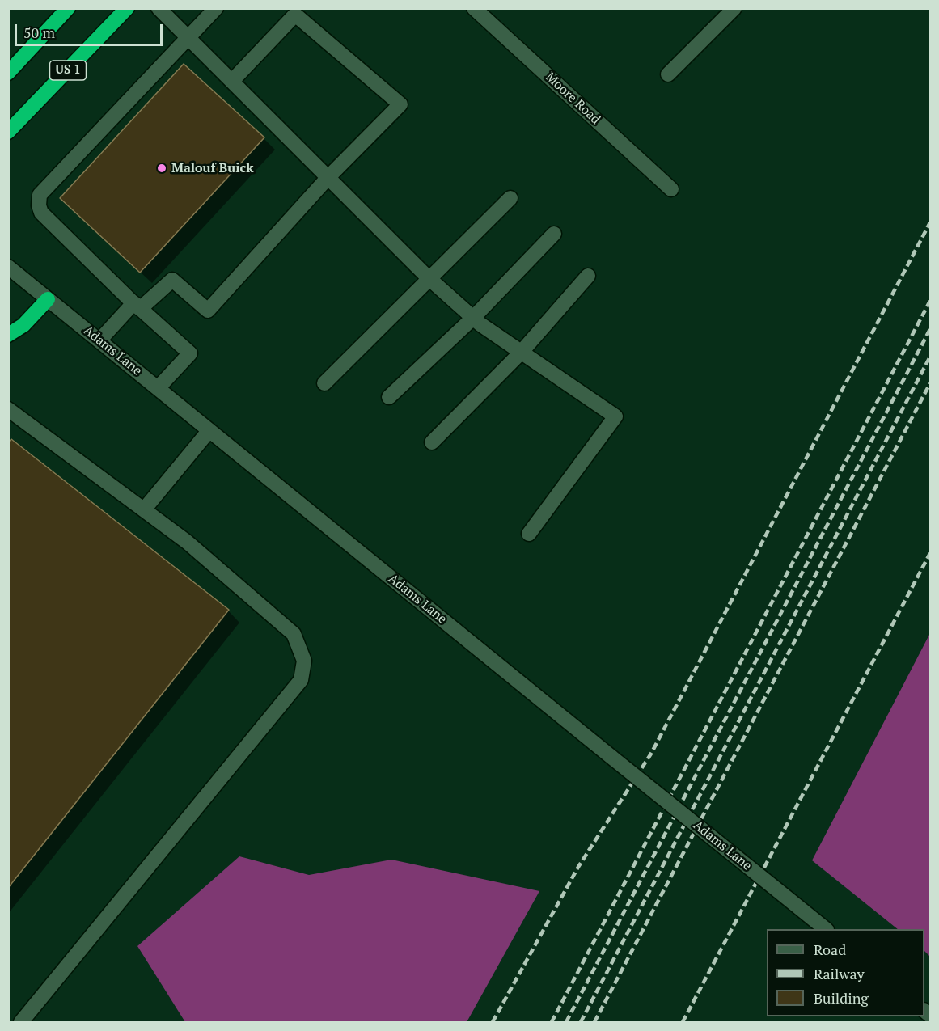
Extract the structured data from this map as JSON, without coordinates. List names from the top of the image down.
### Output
{
  "streets": {
    "highway": ["US 1"],
    "street": ["Moore Road", "Adams Lane"]
  },
  "places": ["Malouf Buick"],
  "legend": ["Road", "Railway", "Building"],
  "scale_bar": "50 m"
}
